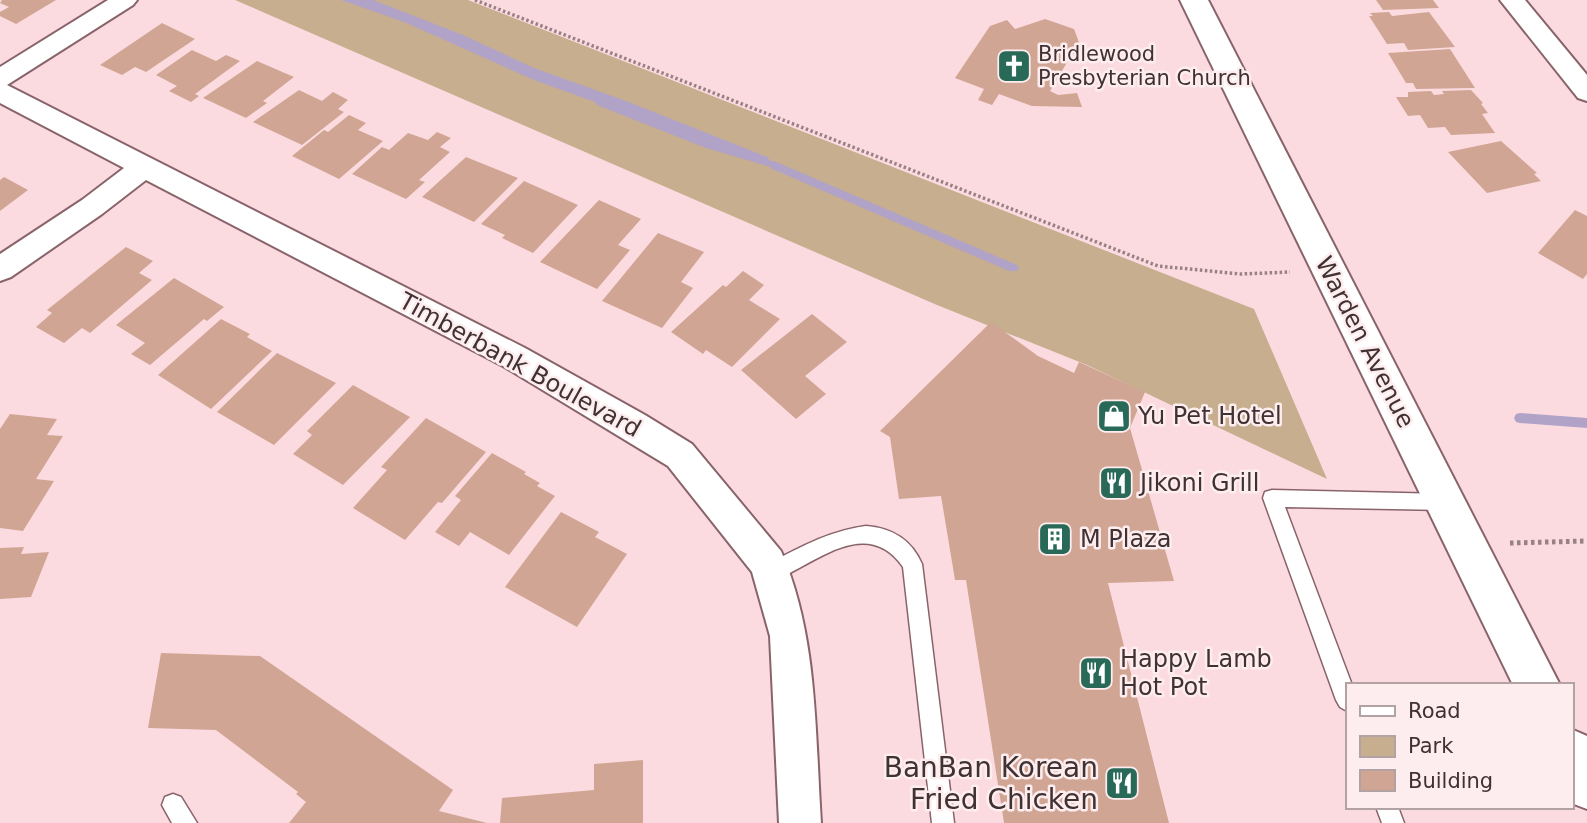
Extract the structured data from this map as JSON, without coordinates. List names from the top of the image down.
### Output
{
  "streets": {
    "main road": ["Warden Avenue"],
    "street": ["Timberbank Boulevard"]
  },
  "places": {
    "church": ["Bridlewood Presbyterian Church"],
    "shop": ["Yu Pet Hotel"],
    "restaurant": ["Jikoni Grill", "Happy Lamb Hot Pot", "BanBan Korean Fried Chicken"],
    "building": ["M Plaza"]
  },
  "legend": ["Road", "Park", "Building"]
}
